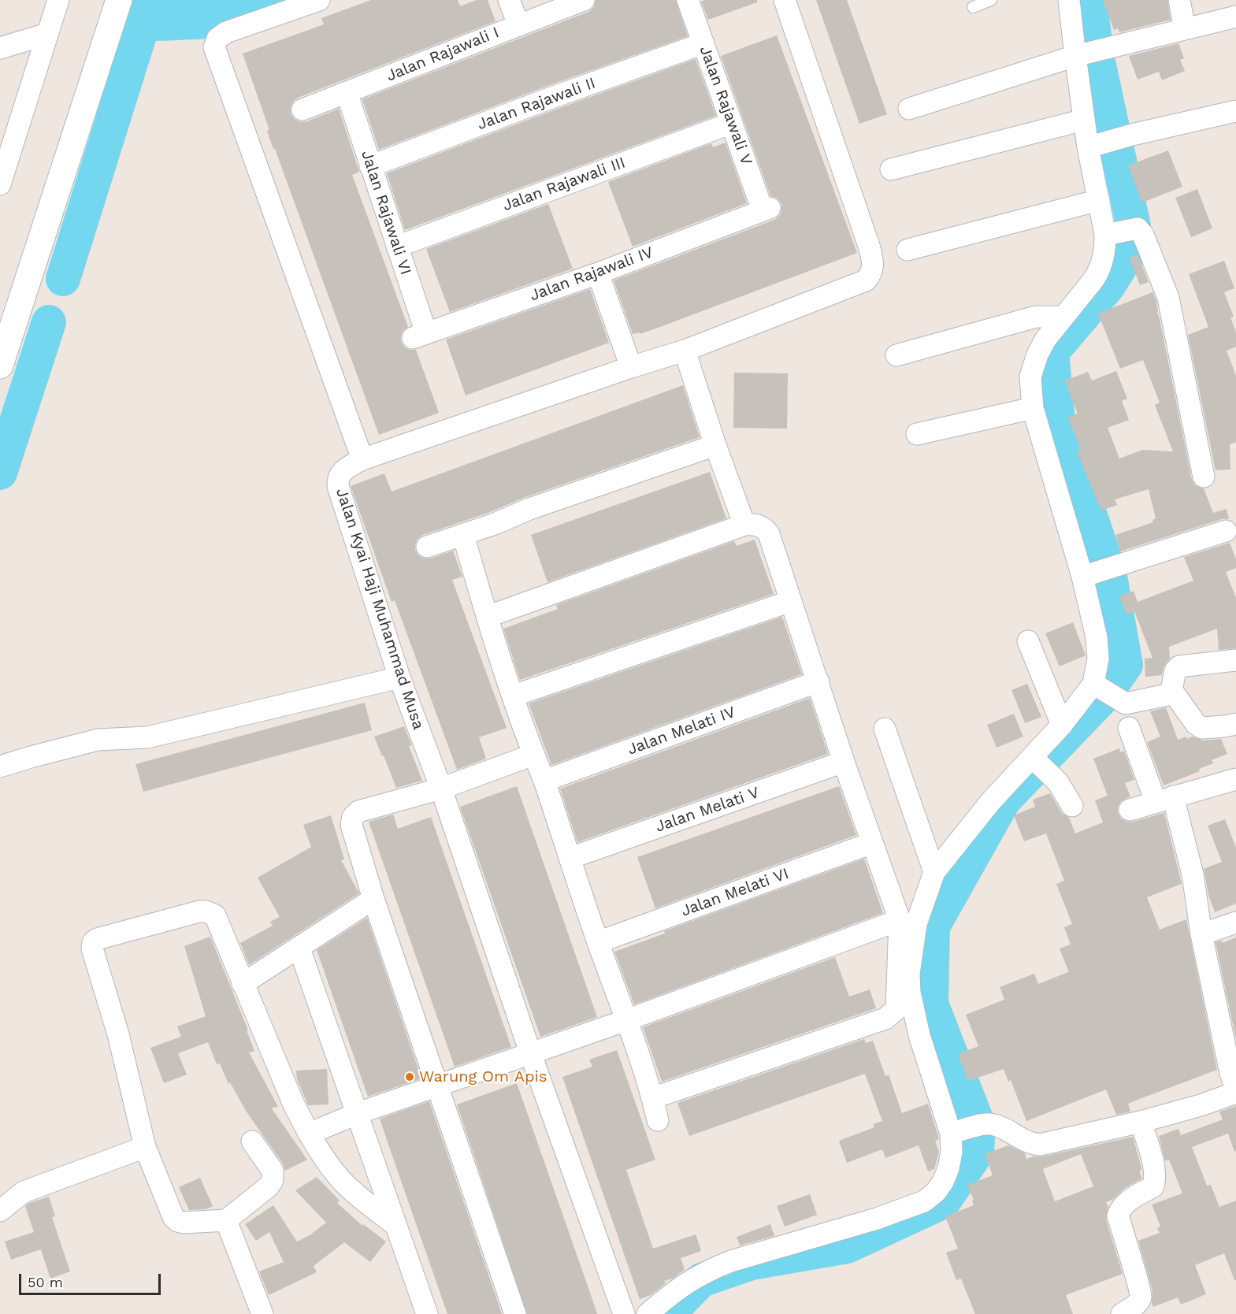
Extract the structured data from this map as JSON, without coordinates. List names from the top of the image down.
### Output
{
  "streets": {
    "street": [
      "Jalan Rajawali I",
      "Jalan Rajawali II",
      "Jalan Rajawali V",
      "Jalan Rajawali III",
      "Jalan Rajawali VI",
      "Jalan Rajawali IV",
      "Jalan Kyai Haji Muhammad Musa",
      "Jalan Melati IV",
      "Jalan Melati V",
      "Jalan Melati VI"
    ]
  },
  "crossings": [
    ["Jalan Rajawali I", "Jalan Rajawali VI"],
    ["Jalan Rajawali II", "Jalan Rajawali V"],
    ["Jalan Rajawali II", "Jalan Rajawali VI"],
    ["Jalan Rajawali V", "Jalan Rajawali III"],
    ["Jalan Rajawali V", "Jalan Rajawali IV"],
    ["Jalan Rajawali III", "Jalan Rajawali VI"],
    ["Jalan Rajawali VI", "Jalan Rajawali IV"]
  ],
  "places": ["Warung Om Apis"],
  "scale_bar": "50 m"
}
